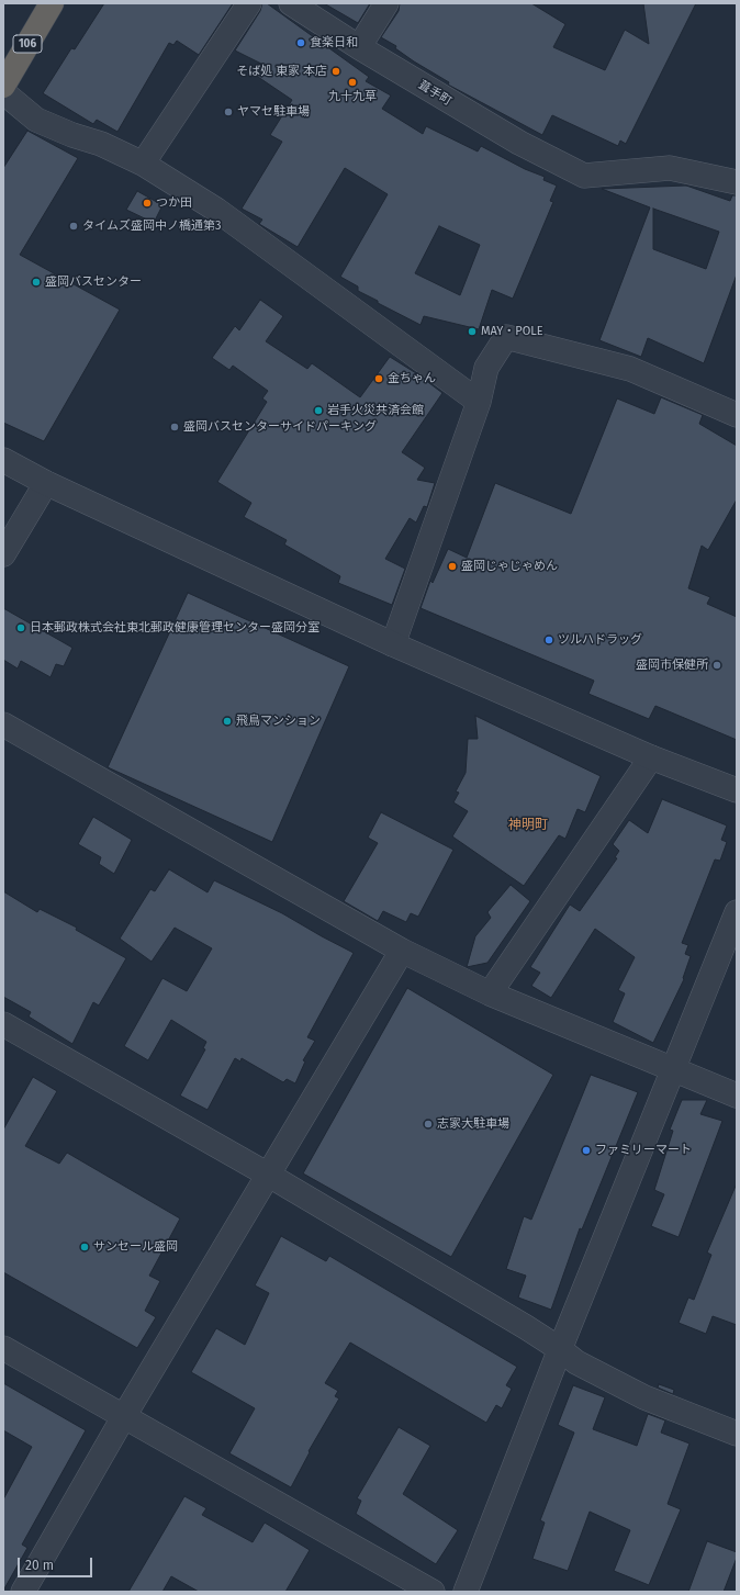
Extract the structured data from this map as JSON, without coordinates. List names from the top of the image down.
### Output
{
  "streets": {
    "highway": ["106"],
    "street": ["葺手町"]
  },
  "districts": ["神明町"],
  "places": [
    "食楽日和",
    "そば処 東家 本店",
    "九十九草",
    "ヤマセ駐車場",
    "つか田",
    "タイムズ盛岡中ノ橋通第3",
    "盛岡バスセンター",
    "MAY・POLE",
    "金ちゃん",
    "岩手火災共済会館",
    "盛岡バスセンターサイドパーキング",
    "盛岡じゃじゃめん",
    "日本郵政株式会社東北郵政健康管理センター盛岡分室",
    "ツルハドラッグ",
    "盛岡市保健所",
    "飛鳥マンション",
    "志家大駐車場",
    "ファミリーマート",
    "サンセール盛岡"
  ],
  "scale_bar": "20 m"
}
